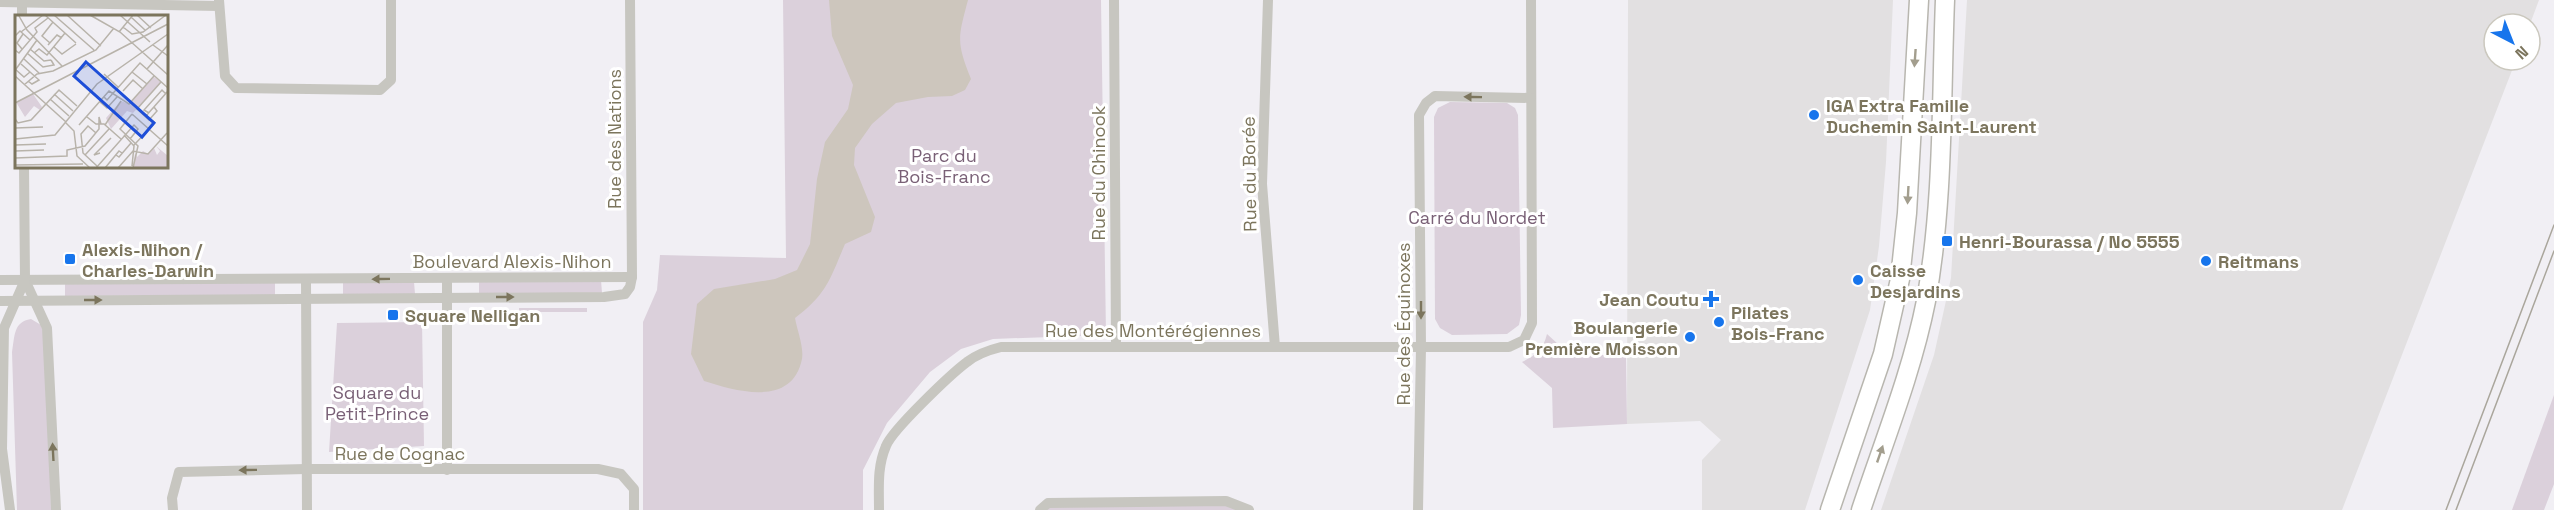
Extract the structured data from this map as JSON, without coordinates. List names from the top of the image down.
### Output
{
  "streets": {
    "street": [
      "Rue des Nations",
      "Rue du Chinook",
      "Rue du Borée",
      "Boulevard Alexis-Nihon",
      "Rue des Équinoxes",
      "Rue des Montérégiennes",
      "Rue de Cognac"
    ]
  },
  "crossings": [
    ["Rue des Nations", "Boulevard Alexis-Nihon"],
    ["Rue du Chinook", "Rue des Montérégiennes"],
    ["Rue du Borée", "Rue des Montérégiennes"],
    ["Rue des Équinoxes", "Rue des Montérégiennes"]
  ],
  "parks": ["Parc du Bois-Franc", "Carré du Nordet", "Square du Petit-Prince"],
  "places": {
    "other": [
      "IGA Extra Famille Duchemin Saint-Laurent",
      "Reitmans",
      "Caisse Desjardins",
      "Pilates Bois-Franc",
      "Boulangerie Première Moisson"
    ],
    "transit": ["Henri-Bourassa / No 5555", "Alexis-Nihon / Charles-Darwin", "Square Nelligan"],
    "health": ["Jean Coutu"]
  },
  "north": "bottom right"
}
